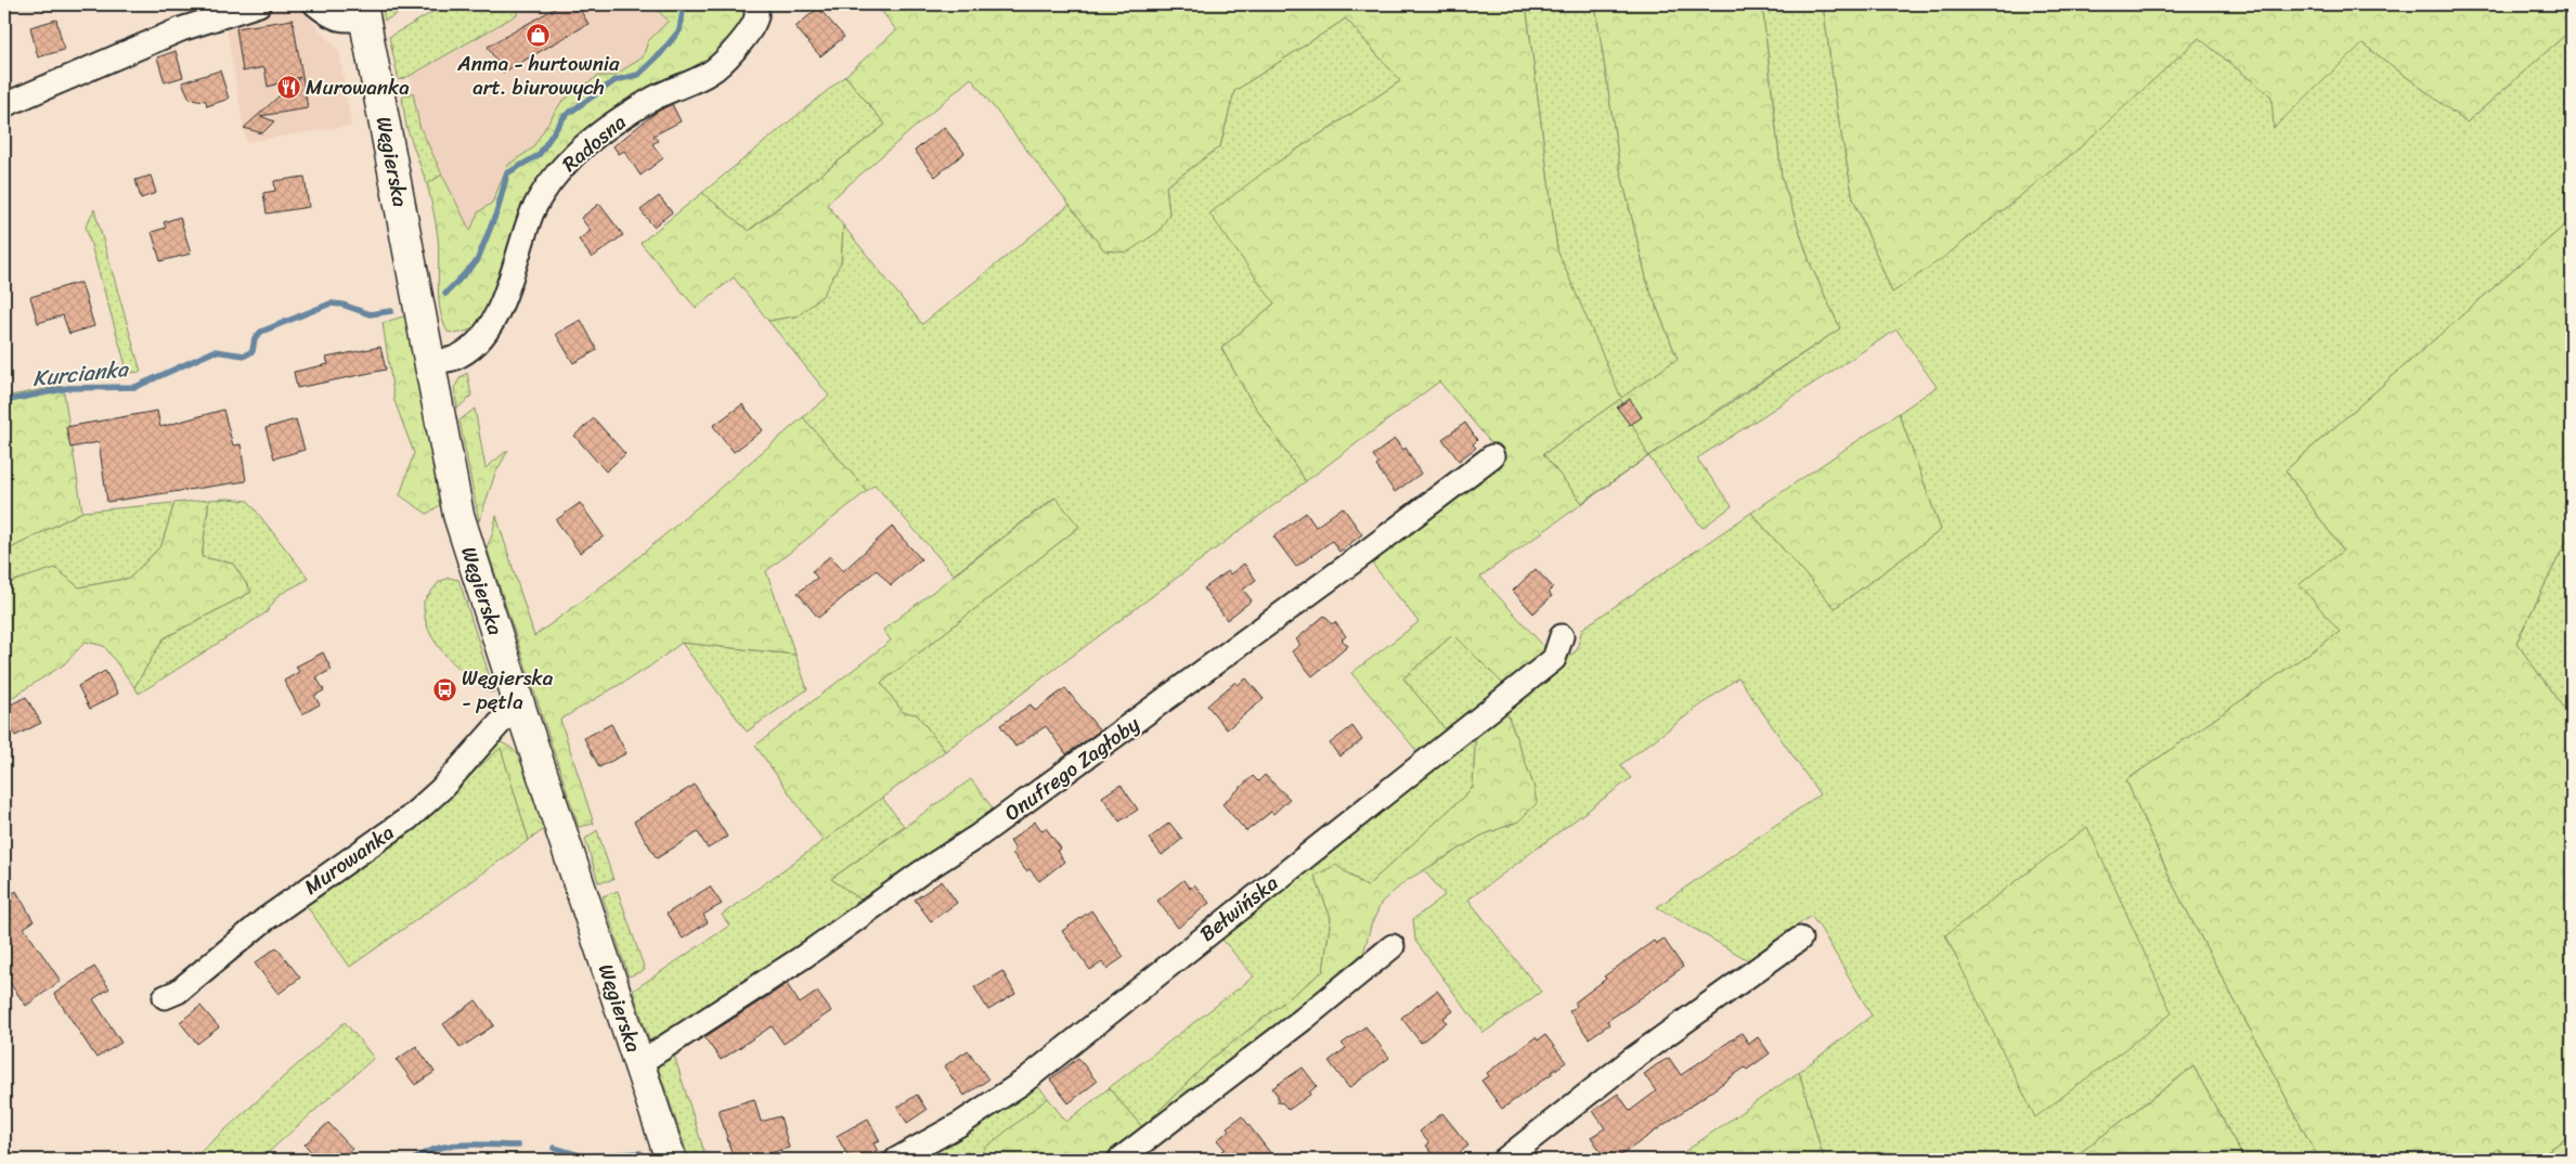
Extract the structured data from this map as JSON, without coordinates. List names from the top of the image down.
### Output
{
  "streets": {
    "main road": ["Węgierska"],
    "street": [
      "Radosna",
      "Onufrego Zagłoby",
      "Murowanka",
      "Bełwińska"
    ]
  },
  "crossings": [
    ["Radosna", "Węgierska"],
    ["Węgierska", "Onufrego Zagłoby"],
    ["Węgierska", "Murowanka"]
  ],
  "water": ["Kurcianka"],
  "places": {
    "shop": ["Anma - hurtownia art. biurowych"],
    "restaurant": ["Murowanka"],
    "bus stop": ["Węgierska - pętla"]
  }
}
